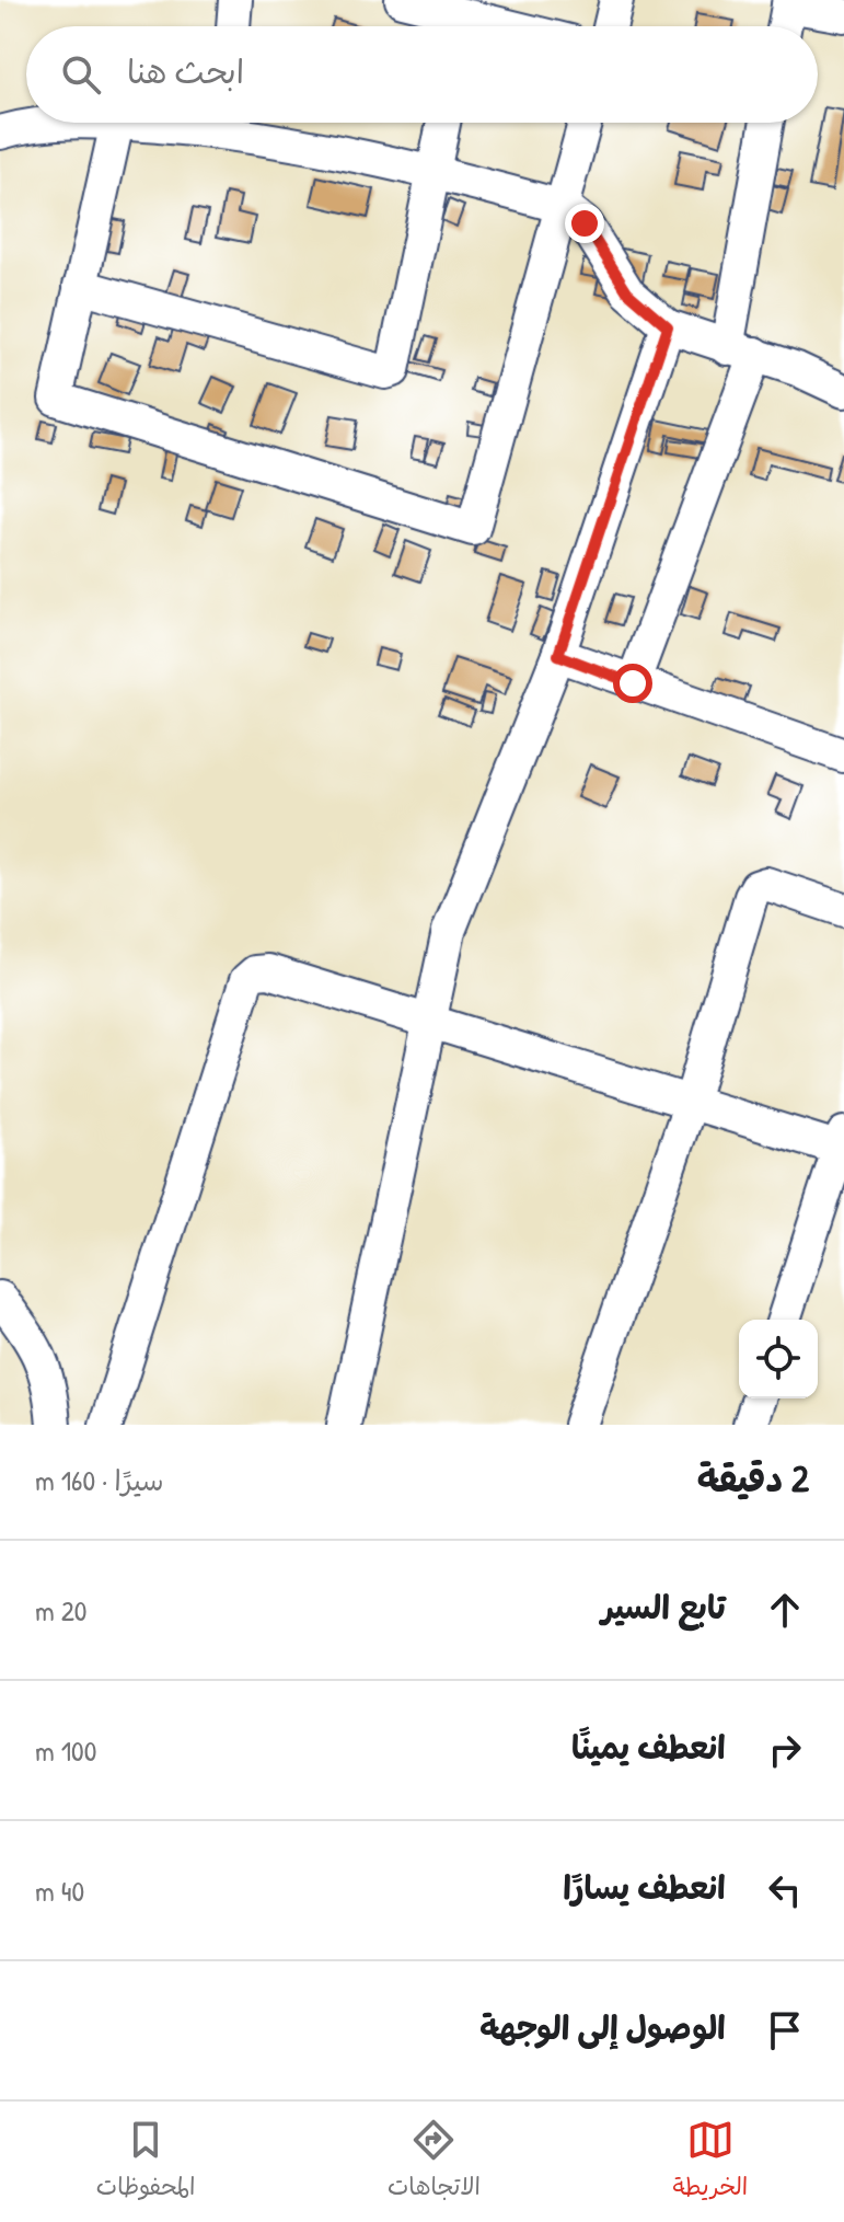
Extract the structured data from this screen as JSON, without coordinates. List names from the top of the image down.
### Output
{
  "page": {
    "search": "ابحث هنا",
    "heading": ["2 دقيقة", "سيرًا · 160 m"],
    "list": [
      ["تابع السير", "20 m"],
      ["انعطف يمينًا", "100 m"],
      ["انعطف يسارًا", "40 m"],
      "الوصول إلى الوجهة"
    ],
    "nav": ["الخريطة", "الاتجاهات", "المحفوظات"]
  }
}
